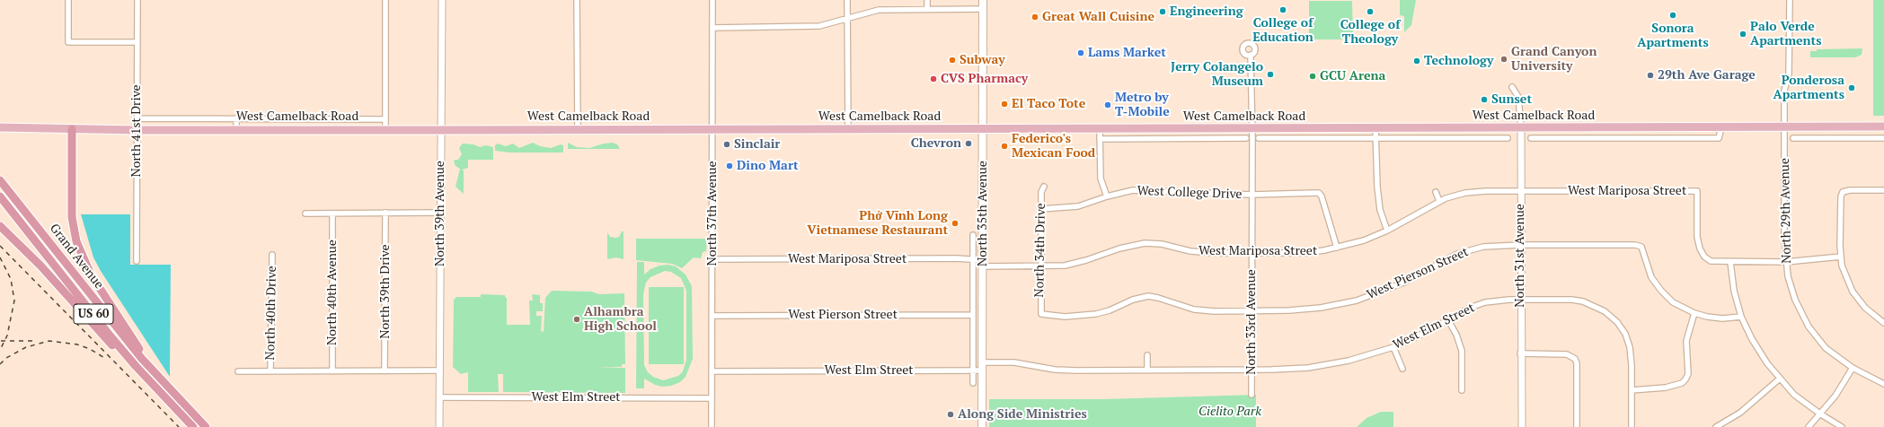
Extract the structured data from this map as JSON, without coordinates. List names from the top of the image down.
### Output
{
  "streets": {
    "highway": ["Grand Avenue", "US 60"],
    "main road": ["West Camelback Road", "North 35th Avenue"],
    "street": [
      "North 41st Drive",
      "West Mariposa Street",
      "West College Drive",
      "North 29th Avenue",
      "North 39th Avenue",
      "North 37th Avenue",
      "North 34th Drive",
      "North 31st Avenue",
      "West Pierson Street",
      "North 39th Drive",
      "North 40th Avenue",
      "North 40th Drive",
      "North 33rd Avenue",
      "West Elm Street"
    ]
  },
  "crossings": [
    ["West Camelback Road", "North 41st Drive"],
    ["West Camelback Road", "North 29th Avenue"],
    ["West Camelback Road", "North 39th Avenue"],
    ["West Camelback Road", "North 37th Avenue"],
    ["West Camelback Road", "North 35th Avenue"],
    ["West Camelback Road", "North 31st Avenue"],
    ["West Camelback Road", "North 33rd Avenue"],
    ["West Mariposa Street", "West College Drive"],
    ["West Mariposa Street", "North 29th Avenue"],
    ["West Mariposa Street", "North 37th Avenue"],
    ["West Mariposa Street", "North 35th Avenue"],
    ["West Mariposa Street", "North 34th Drive"],
    ["West Mariposa Street", "North 31st Avenue"],
    ["West Mariposa Street", "North 33rd Avenue"],
    ["West College Drive", "North 34th Drive"],
    ["West College Drive", "North 33rd Avenue"],
    ["North 39th Avenue", "West Elm Street"],
    ["North 37th Avenue", "West Pierson Street"],
    ["North 37th Avenue", "West Elm Street"],
    ["North 35th Avenue", "West Pierson Street"],
    ["North 35th Avenue", "West Elm Street"],
    ["North 34th Drive", "West Pierson Street"],
    ["North 31st Avenue", "West Pierson Street"],
    ["North 31st Avenue", "West Elm Street"],
    ["West Pierson Street", "North 33rd Avenue"],
    ["North 33rd Avenue", "West Elm Street"]
  ],
  "parks": ["Cielito Park"],
  "places": [
    "College of Education",
    "Engineering",
    "College of Theology",
    "Sonora Apartments",
    "Great Wall Cuisine",
    "Palo Verde Apartments",
    "Lams Market",
    "Grand Canyon University",
    "Subway",
    "Technology",
    "Jerry Colangelo Museum",
    "29th Ave Garage",
    "GCU Arena",
    "CVS Pharmacy",
    "Ponderosa Apartments",
    "Sunset",
    "El Taco Tote",
    "Metro by T-Mobile",
    "Chevron",
    "Sinclair",
    "Federico's Mexican Food",
    "Dino Mart",
    "Phở Vĩnh Long Vietnamese Restaurant",
    "Alhambra High School",
    "Along Side Ministries"
  ]
}
